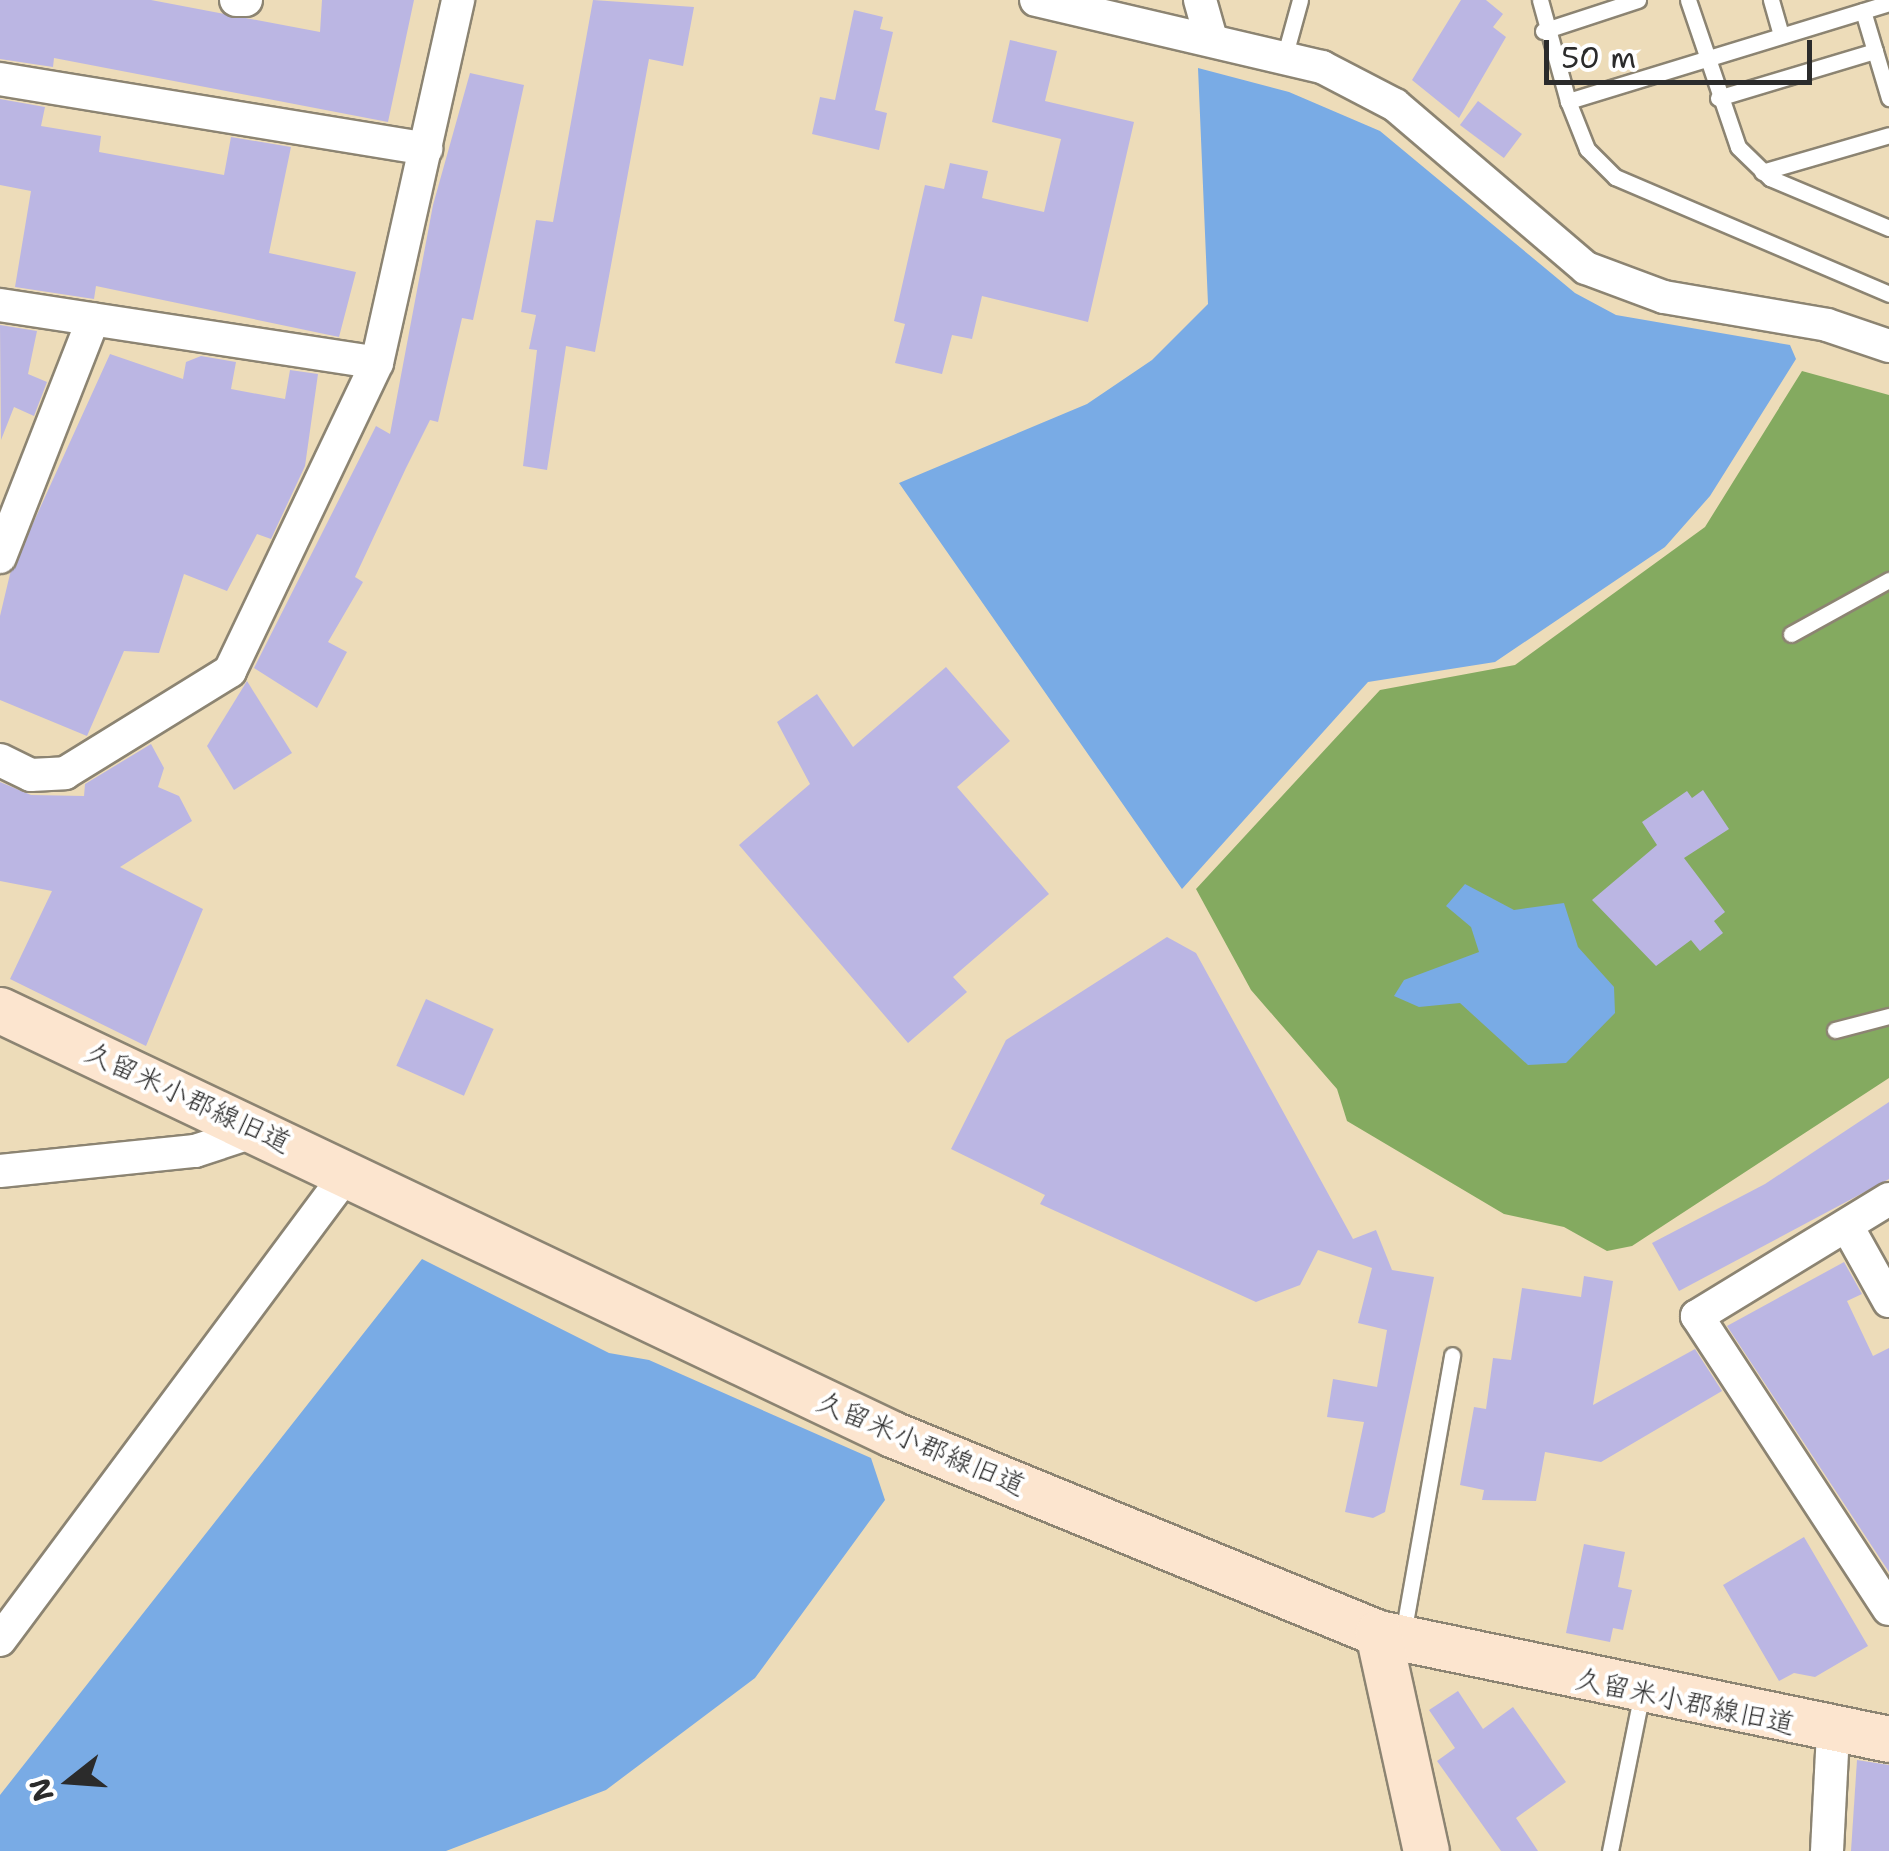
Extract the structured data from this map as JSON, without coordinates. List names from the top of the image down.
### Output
{
  "streets": {
    "street": ["久留米小郡線旧道"]
  },
  "scale_bar": "50 m",
  "north": "left"
}
